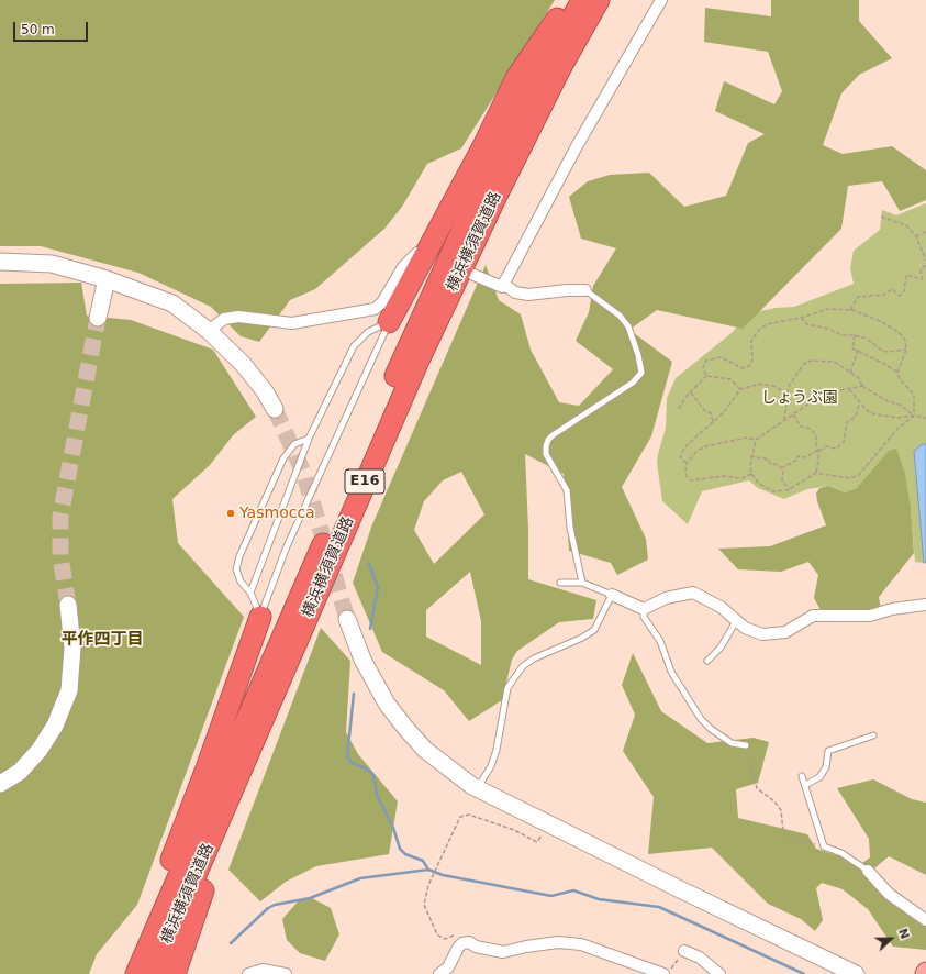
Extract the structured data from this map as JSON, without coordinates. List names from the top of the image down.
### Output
{
  "streets": {
    "highway": ["横浜横須賀道路", "E16"]
  },
  "districts": ["平作四丁目"],
  "parks": ["しょうぶ園"],
  "places": ["Yasmocca"],
  "scale_bar": "50 m",
  "north": "right"
}
